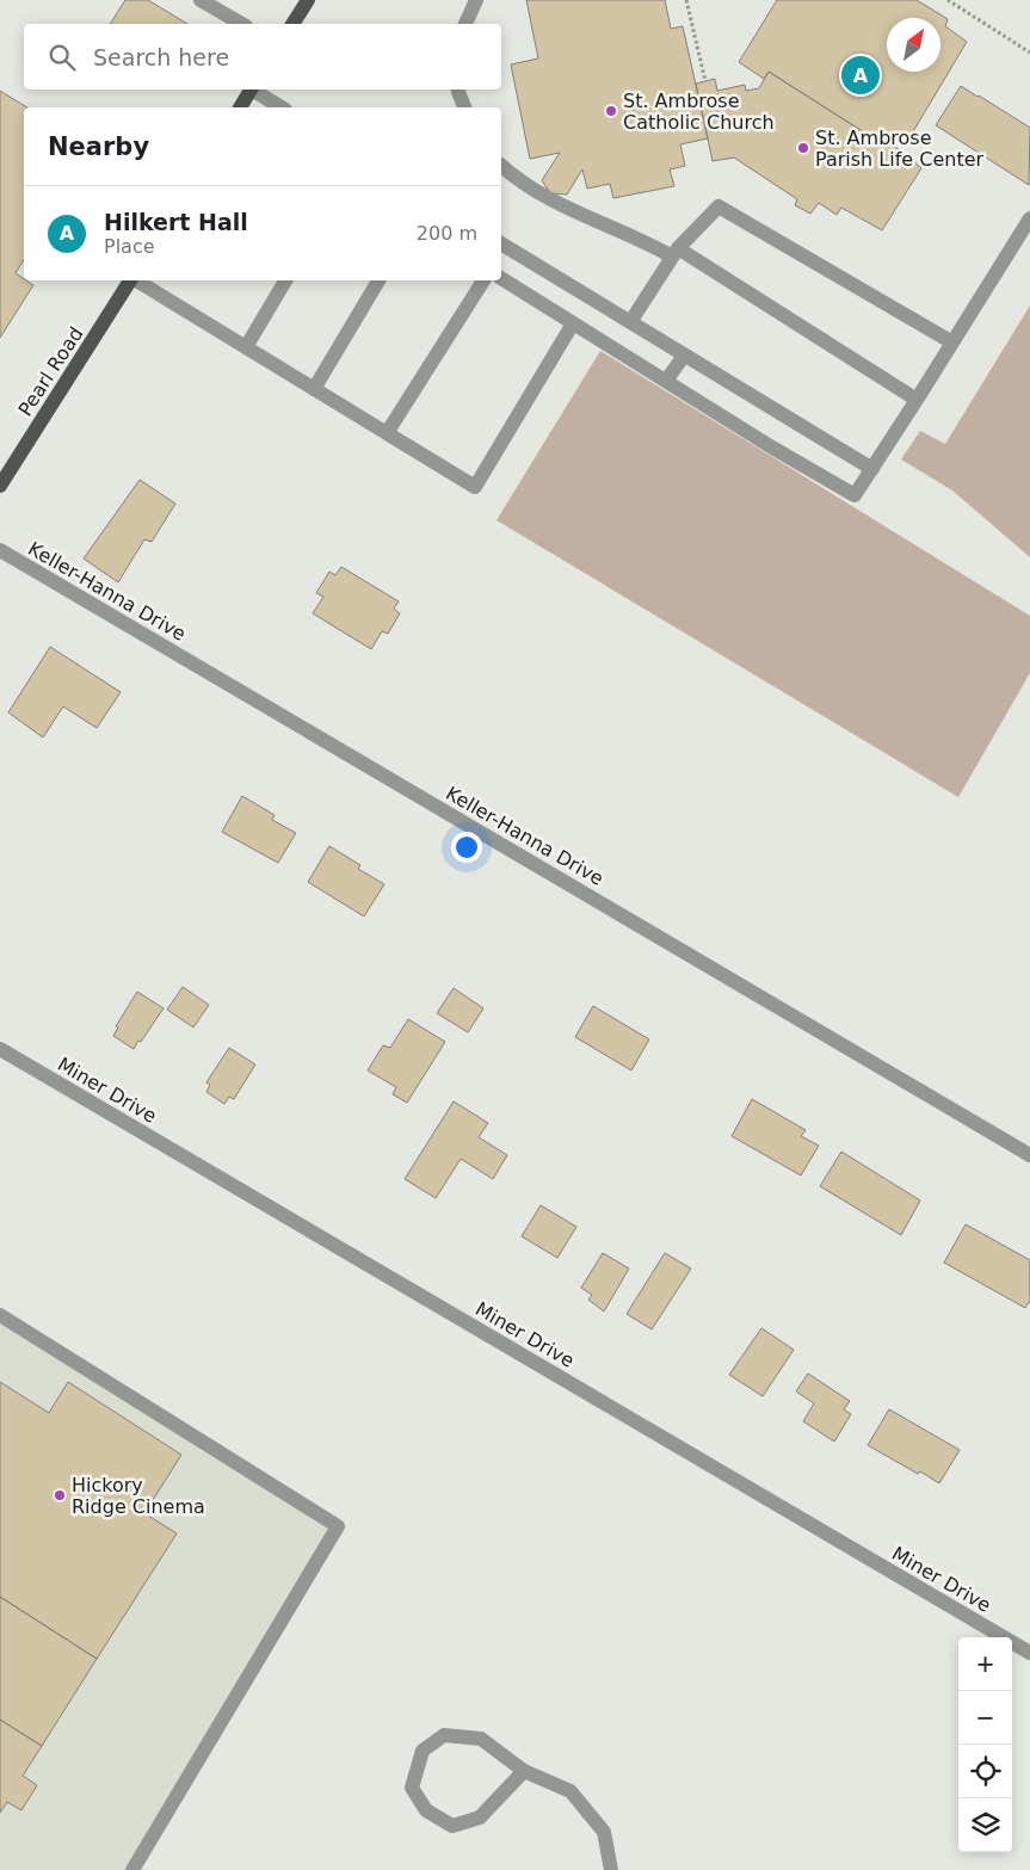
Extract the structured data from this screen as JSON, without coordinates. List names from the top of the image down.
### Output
{
  "streets": {
    "main road": ["Pearl Road"],
    "street": ["Keller-Hanna Drive", "Miner Drive"]
  },
  "places": ["St. Ambrose Catholic Church", "St. Ambrose Parish Life Center", "Hickory Ridge Cinema"],
  "north": "top right",
  "page": {
    "search": "Search here",
    "pins": "A",
    "heading": "Nearby",
    "list": [
      {
        "mark": "A",
        "name": "Hilkert Hall",
        "note": "Place",
        "value": "200 m"
      }
    ],
    "map_buttons": ["+", "−"]
  }
}
